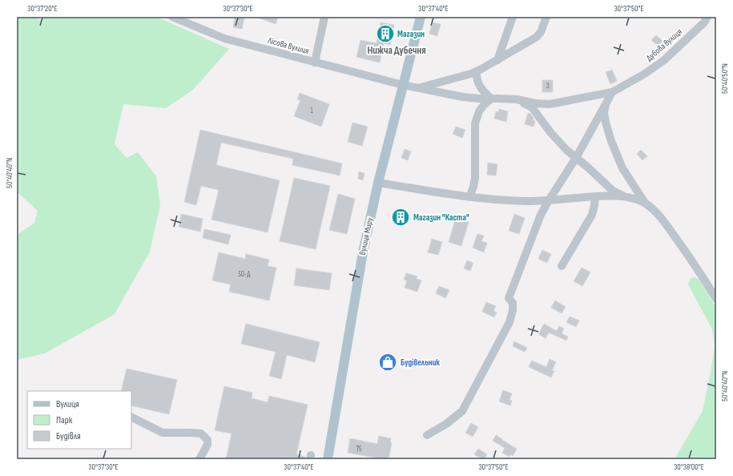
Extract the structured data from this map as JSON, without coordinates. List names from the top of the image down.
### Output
{
  "streets": {
    "main road": ["вулиця Миру"],
    "street": ["Дубова вулиця", "Лісова вулиця"]
  },
  "crossings": [
    ["Дубова вулиця", "Лісова вулиця"],
    ["Лісова вулиця", "вулиця Миру"]
  ],
  "districts": ["Нижча Дубечня"],
  "places": {
    "building": ["Магазин", "Магазин \"Каста\""],
    "shop": ["Будівельник"]
  },
  "house_numbers": [
    "3",
    "1",
    "50-Д",
    "75"
  ],
  "legend": ["Вулиця", "Парк", "Будівля"],
  "coordinates": [
    "30°37'20\"E",
    "30°37'30\"E",
    "30°37'40\"E",
    "30°37'50\"E",
    "50°40'50\"N",
    "50°40'40\"N",
    "30°38'00\"E"
  ]
}
